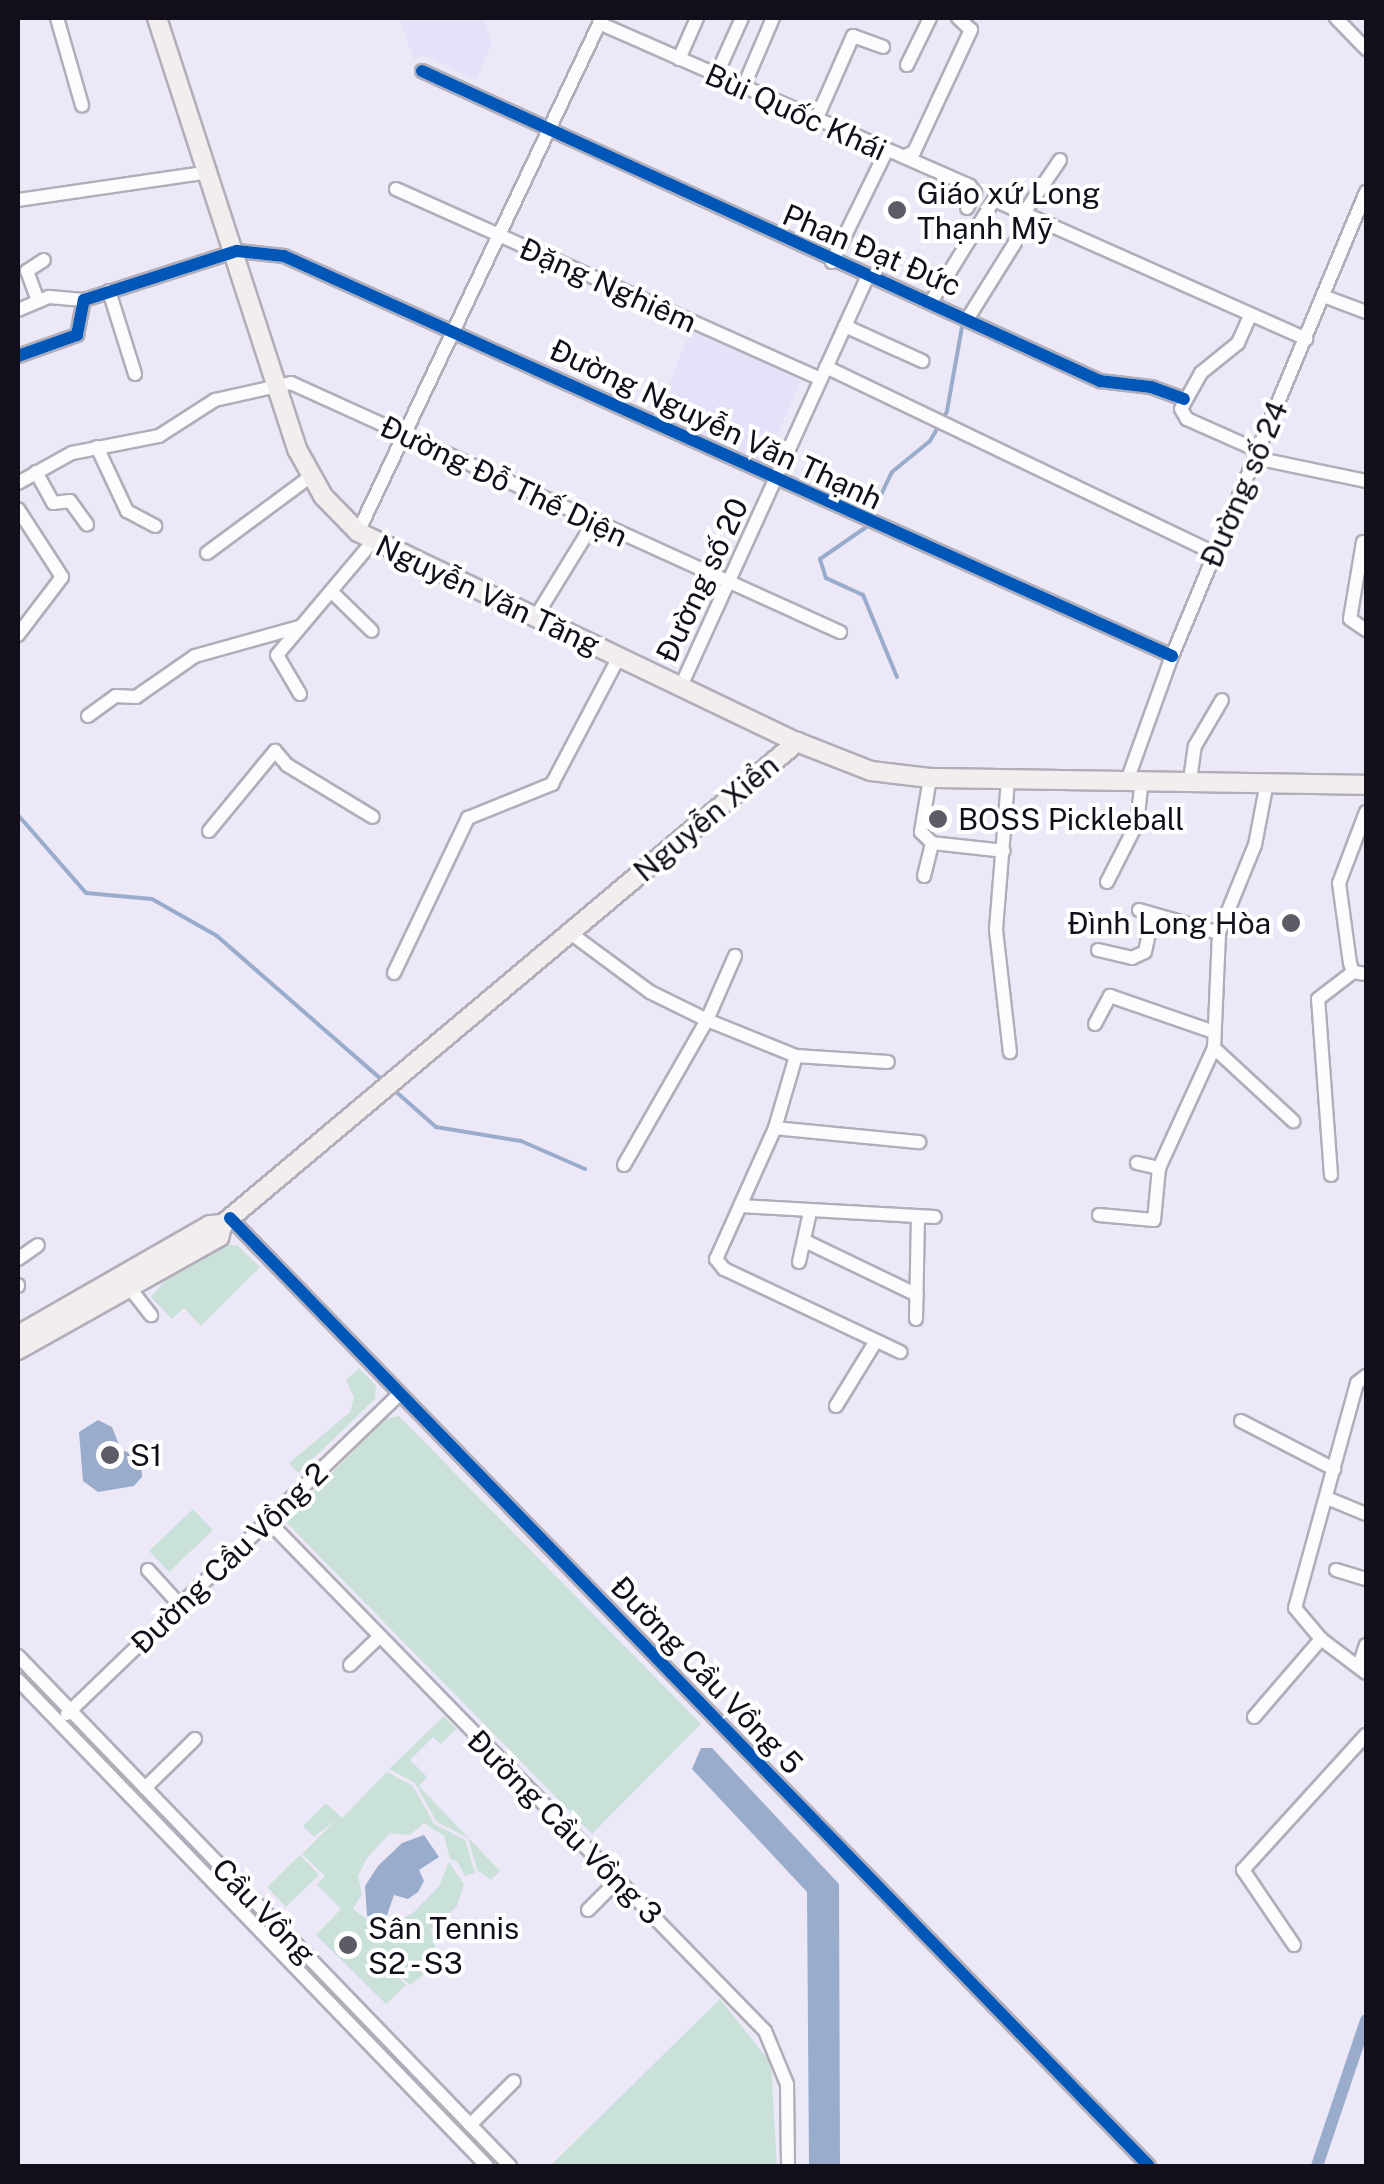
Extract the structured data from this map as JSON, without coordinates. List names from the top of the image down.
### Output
{
  "streets": {
    "main road": ["Nguyễn Văn Tăng", "Nguyễn Xiển"],
    "street": [
      "Bùi Quốc Khái",
      "Phan Đạt Đức",
      "Đặng Nghiêm",
      "Đường Nguyễn Văn Thạnh",
      "Đường Đỗ Thế Diện",
      "Đường số 24",
      "Đường số 20",
      "Đường Cầu Vồng 2",
      "Đường Cầu Vồng 5",
      "Đường Cầu Vồng 3",
      "Cầu Vồng"
    ]
  },
  "crossings": [
    ["Phan Đạt Đức", "Đường số 20"],
    ["Đặng Nghiêm", "Đường số 24"],
    ["Đặng Nghiêm", "Đường số 20"],
    ["Đường Nguyễn Văn Thạnh", "Đường số 24"],
    ["Đường Nguyễn Văn Thạnh", "Đường số 20"],
    ["Đường Nguyễn Văn Thạnh", "Nguyễn Văn Tăng"],
    ["Đường Đỗ Thế Diện", "Đường số 20"],
    ["Đường Đỗ Thế Diện", "Nguyễn Văn Tăng"],
    ["Đường số 24", "Nguyễn Xiển"],
    ["Đường số 20", "Nguyễn Văn Tăng"],
    ["Nguyễn Văn Tăng", "Nguyễn Xiển"],
    ["Nguyễn Xiển", "Đường Cầu Vồng 5"],
    ["Đường Cầu Vồng 2", "Đường Cầu Vồng 5"],
    ["Đường Cầu Vồng 2", "Đường Cầu Vồng 3"],
    ["Đường Cầu Vồng 2", "Cầu Vồng"]
  ],
  "places": [
    "Giáo xứ Long Thạnh Mỹ",
    "BOSS Pickleball",
    "Đình Long Hòa",
    "S1",
    "Sân Tennis S2 - S3"
  ]
}
